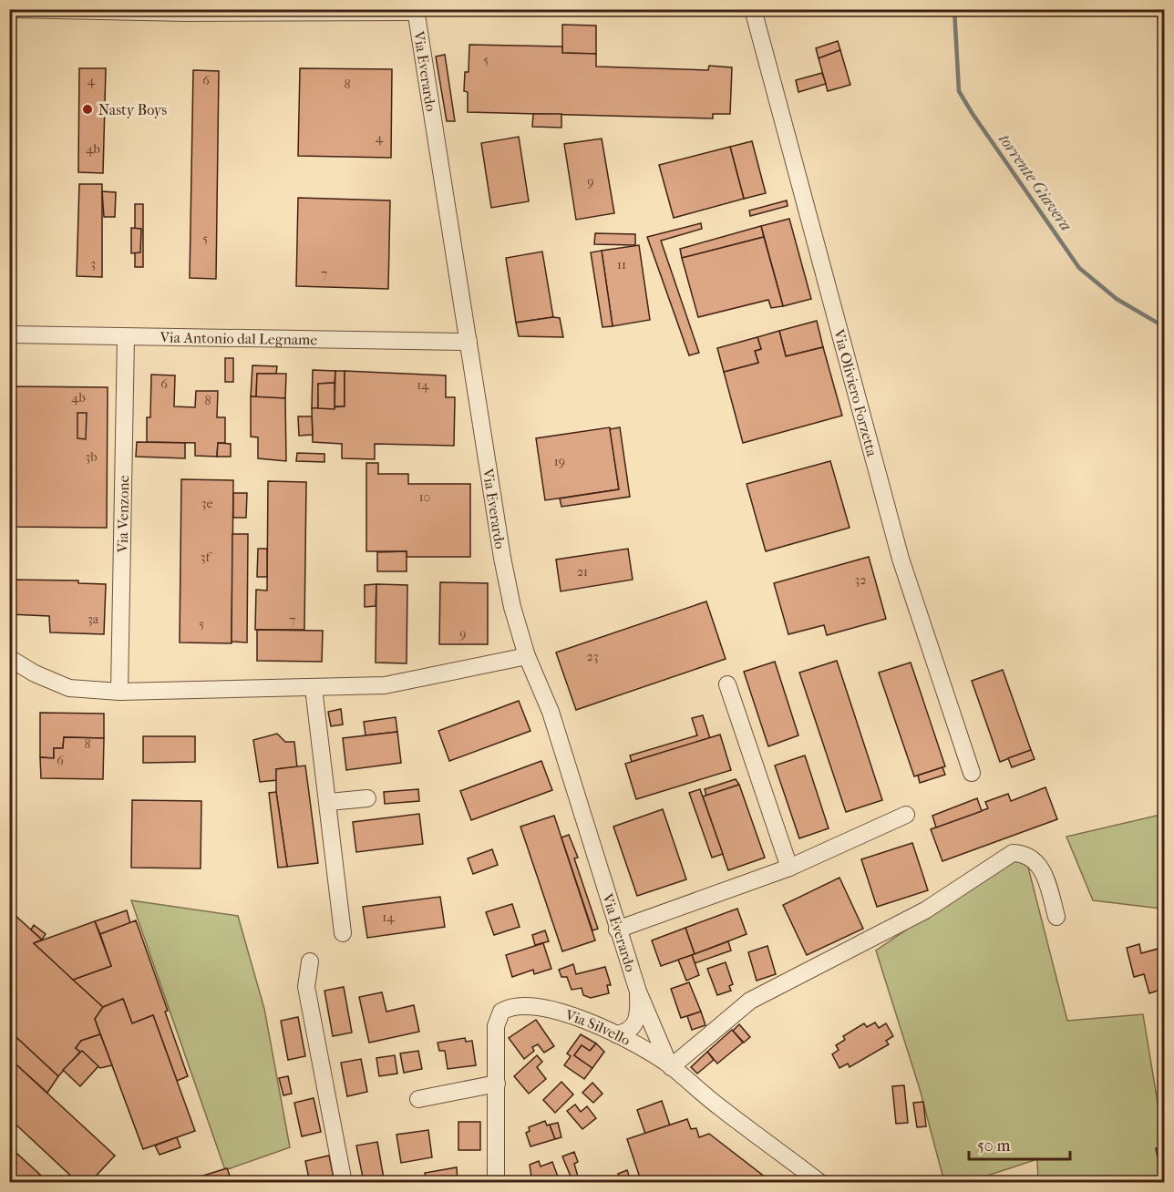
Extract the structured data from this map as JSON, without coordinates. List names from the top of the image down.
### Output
{
  "streets": {
    "street": [
      "Via Everardo",
      "Via Antonio dal Legname",
      "Via Oliviero Forzetta",
      "Via Venzone",
      "Via Silvello"
    ]
  },
  "crossings": [
    ["Via Everardo", "Via Antonio dal Legname"],
    ["Via Everardo", "Via Silvello"],
    ["Via Antonio dal Legname", "Via Venzone"]
  ],
  "water": ["torrente Giavera"],
  "places": ["Nasty Boys"],
  "house_numbers": [
    "5",
    "4",
    "6",
    "8",
    "4",
    "4b",
    "9",
    "5",
    "3",
    "11",
    "7",
    "6",
    "14",
    "4b",
    "8",
    "3b",
    "19",
    "10",
    "3e",
    "3f",
    "21",
    "32",
    "3a",
    "7",
    "5",
    "9",
    "23",
    "8",
    "6",
    "14"
  ],
  "scale_bar": "50 m"
}
